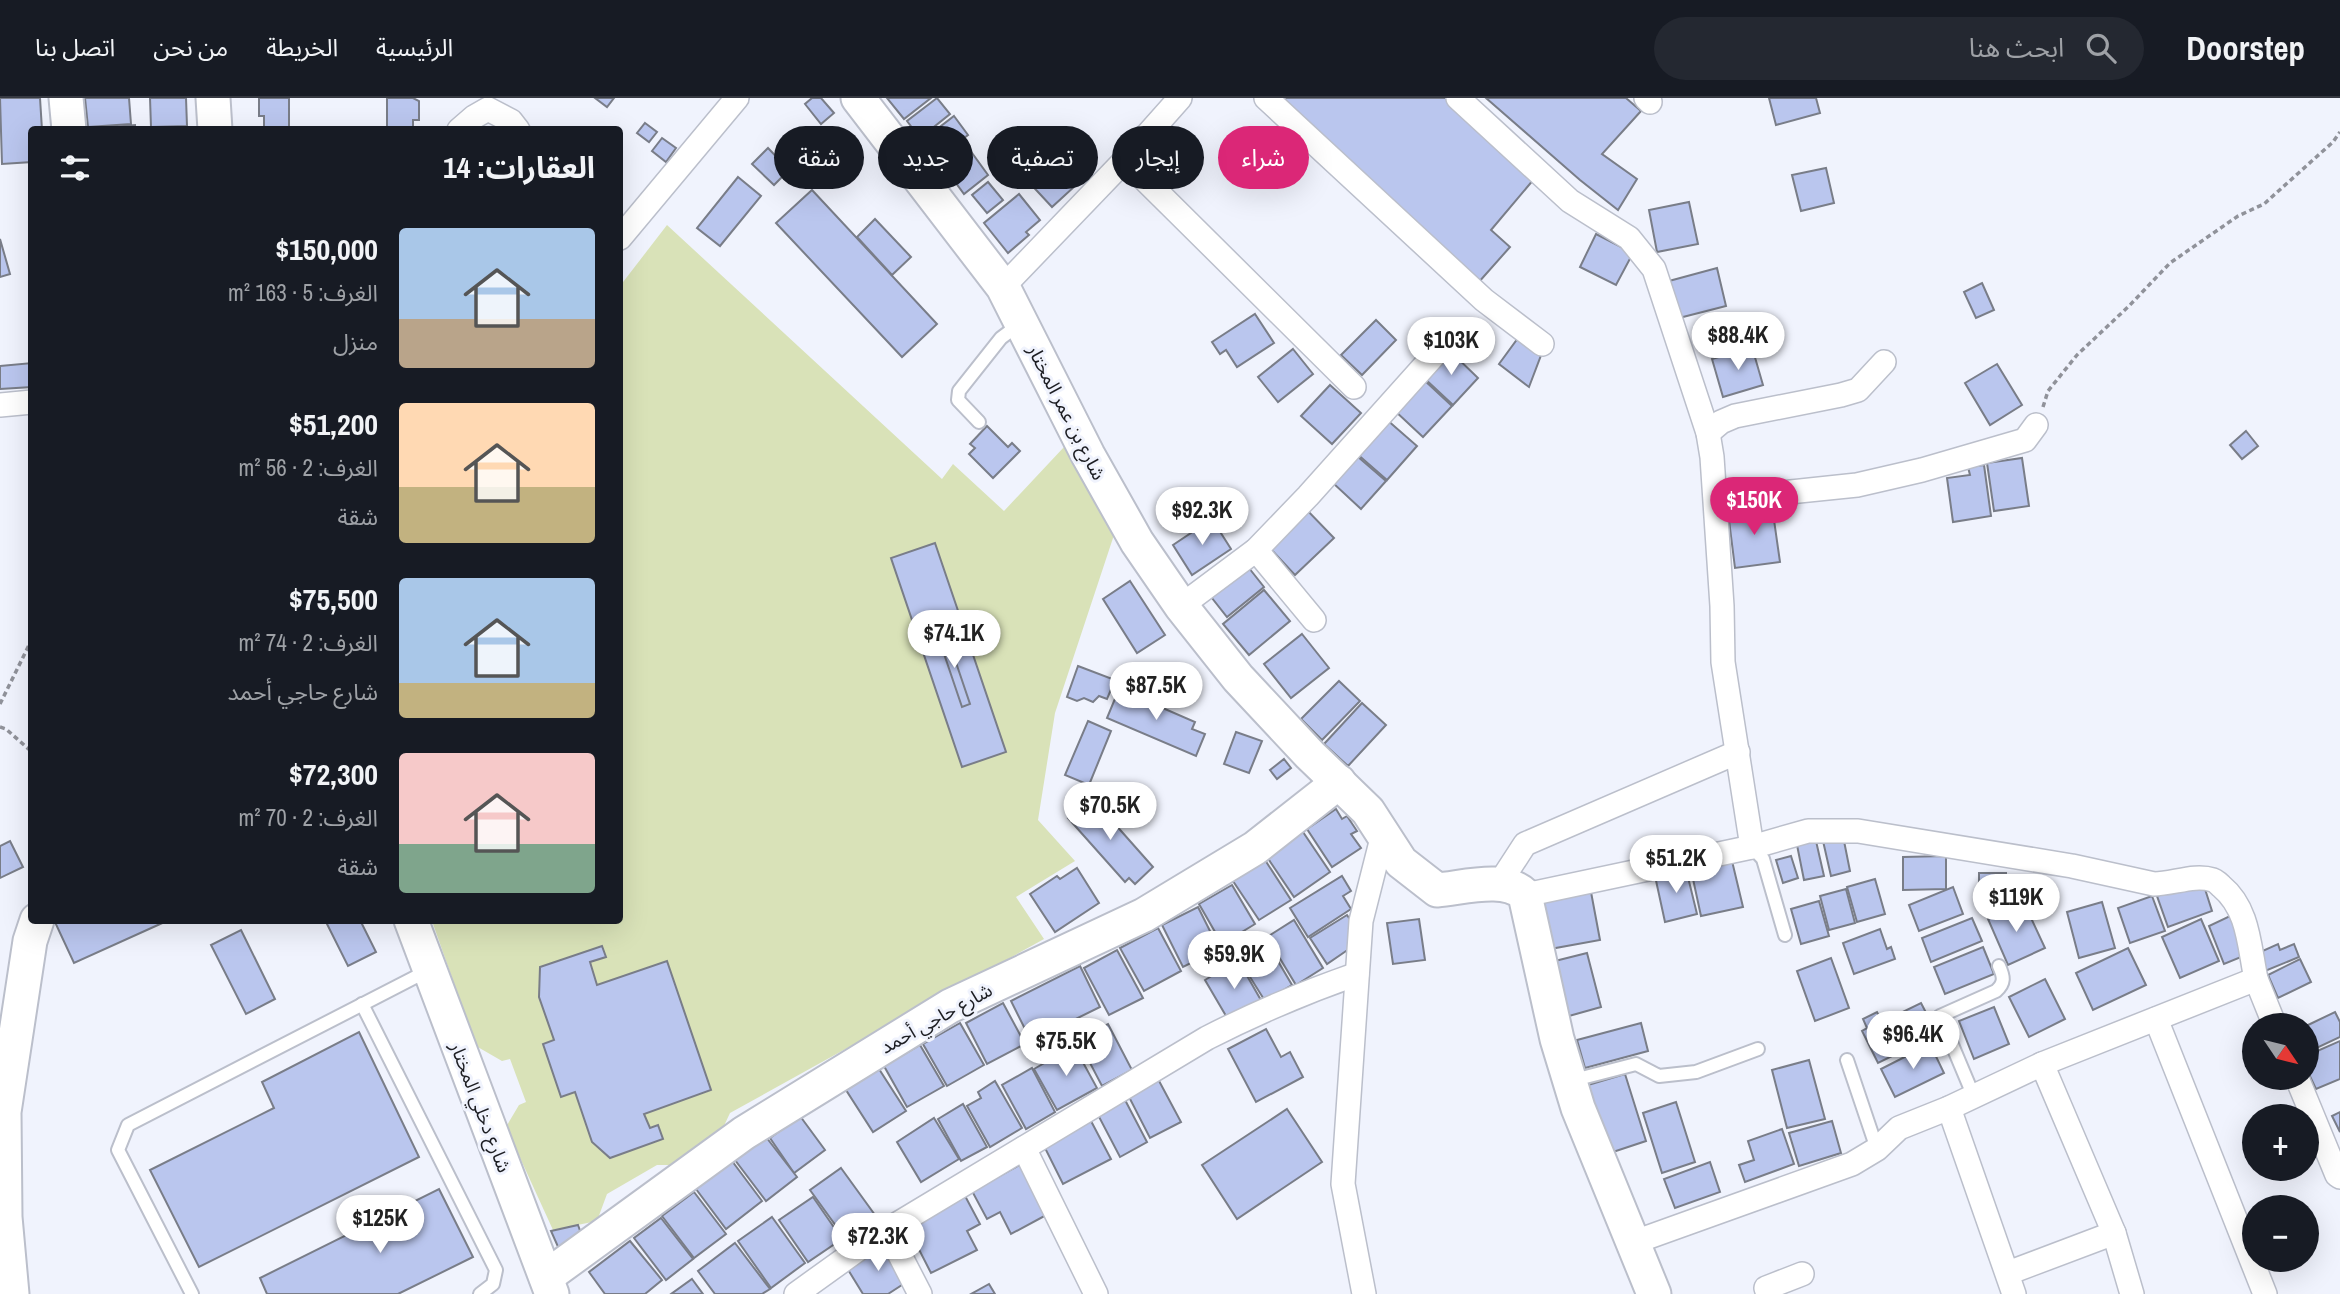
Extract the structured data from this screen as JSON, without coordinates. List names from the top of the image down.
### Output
{
  "streets": {
    "street": ["شارع بن عمر المختار", "شارع حاجي أحمد", "شارع دخلي المختار"]
  },
  "crossings": [
    ["شارع بن عمر المختار", "شارع حاجي أحمد"],
    ["شارع حاجي أحمد", "شارع دخلي المختار"]
  ],
  "north": "bottom right",
  "page": {
    "header": "Doorstep",
    "search": "ابحث هنا",
    "nav": [
      "الرئيسية",
      "الخريطة",
      "من نحن",
      "اتصل بنا"
    ],
    "chip": [
      "شراء",
      "إيجار",
      "تصفية",
      "جديد",
      "شقة"
    ],
    "heading": "العقارات: 14",
    "list": [
      {
        "name": "$150,000",
        "note": "الغرف: 5 · 163 m² · منزل"
      },
      {
        "name": "$51,200",
        "note": "الغرف: 2 · 56 m² · شقة"
      },
      {
        "name": "$75,500",
        "note": "الغرف: 2 · 74 m² · شارع حاجي أحمد"
      },
      {
        "name": "$72,300",
        "note": "الغرف: 2 · 70 m² · شقة"
      }
    ],
    "price": [
      "$88.4K",
      "$103K",
      "$150K",
      "$92.3K",
      "$74.1K",
      "$87.5K",
      "$70.5K",
      "$51.2K",
      "$119K",
      "$59.9K",
      "$96.4K",
      "$75.5K",
      "$125K",
      "$72.3K"
    ],
    "map_buttons": ["+", "−"]
  }
}
